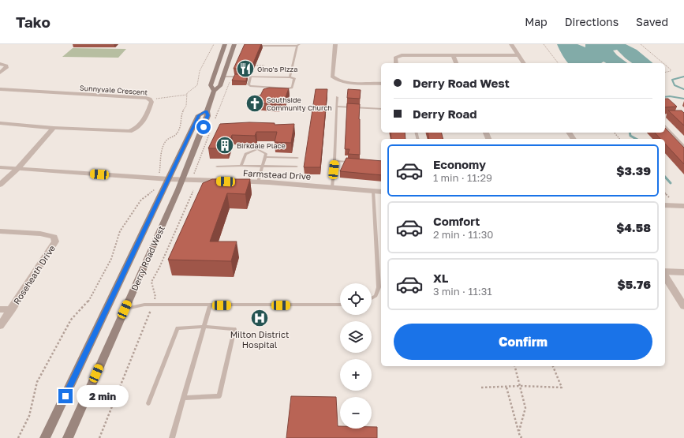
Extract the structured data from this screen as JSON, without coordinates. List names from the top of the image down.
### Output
{
  "streets": {
    "main road": ["Derry Road West"],
    "street": ["Sunnyvale Crescent", "Farmstead Drive", "Roseheath Drive"]
  },
  "crossings": [
    ["Farmstead Drive", "Derry Road West"]
  ],
  "places": {
    "restaurant": ["Gino's Pizza"],
    "church": ["Southside Community Church"],
    "building": ["Birkdale Place"],
    "hospital": ["Milton District Hospital"]
  },
  "page": {
    "header": "Tako",
    "nav": ["Map", "Directions", "Saved"],
    "banner": ["Derry Road West", "Derry Road"],
    "list": [
      {
        "name": "Economy",
        "note": "1 min · 11:29",
        "value": "$3.39"
      },
      {
        "name": "Comfort",
        "note": "2 min · 11:30",
        "value": "$4.58"
      },
      {
        "name": "XL",
        "note": "3 min · 11:31",
        "value": "$5.76"
      }
    ],
    "map_buttons": ["+", "−"],
    "buttons": "Confirm",
    "bubble": "2 min"
  }
}
